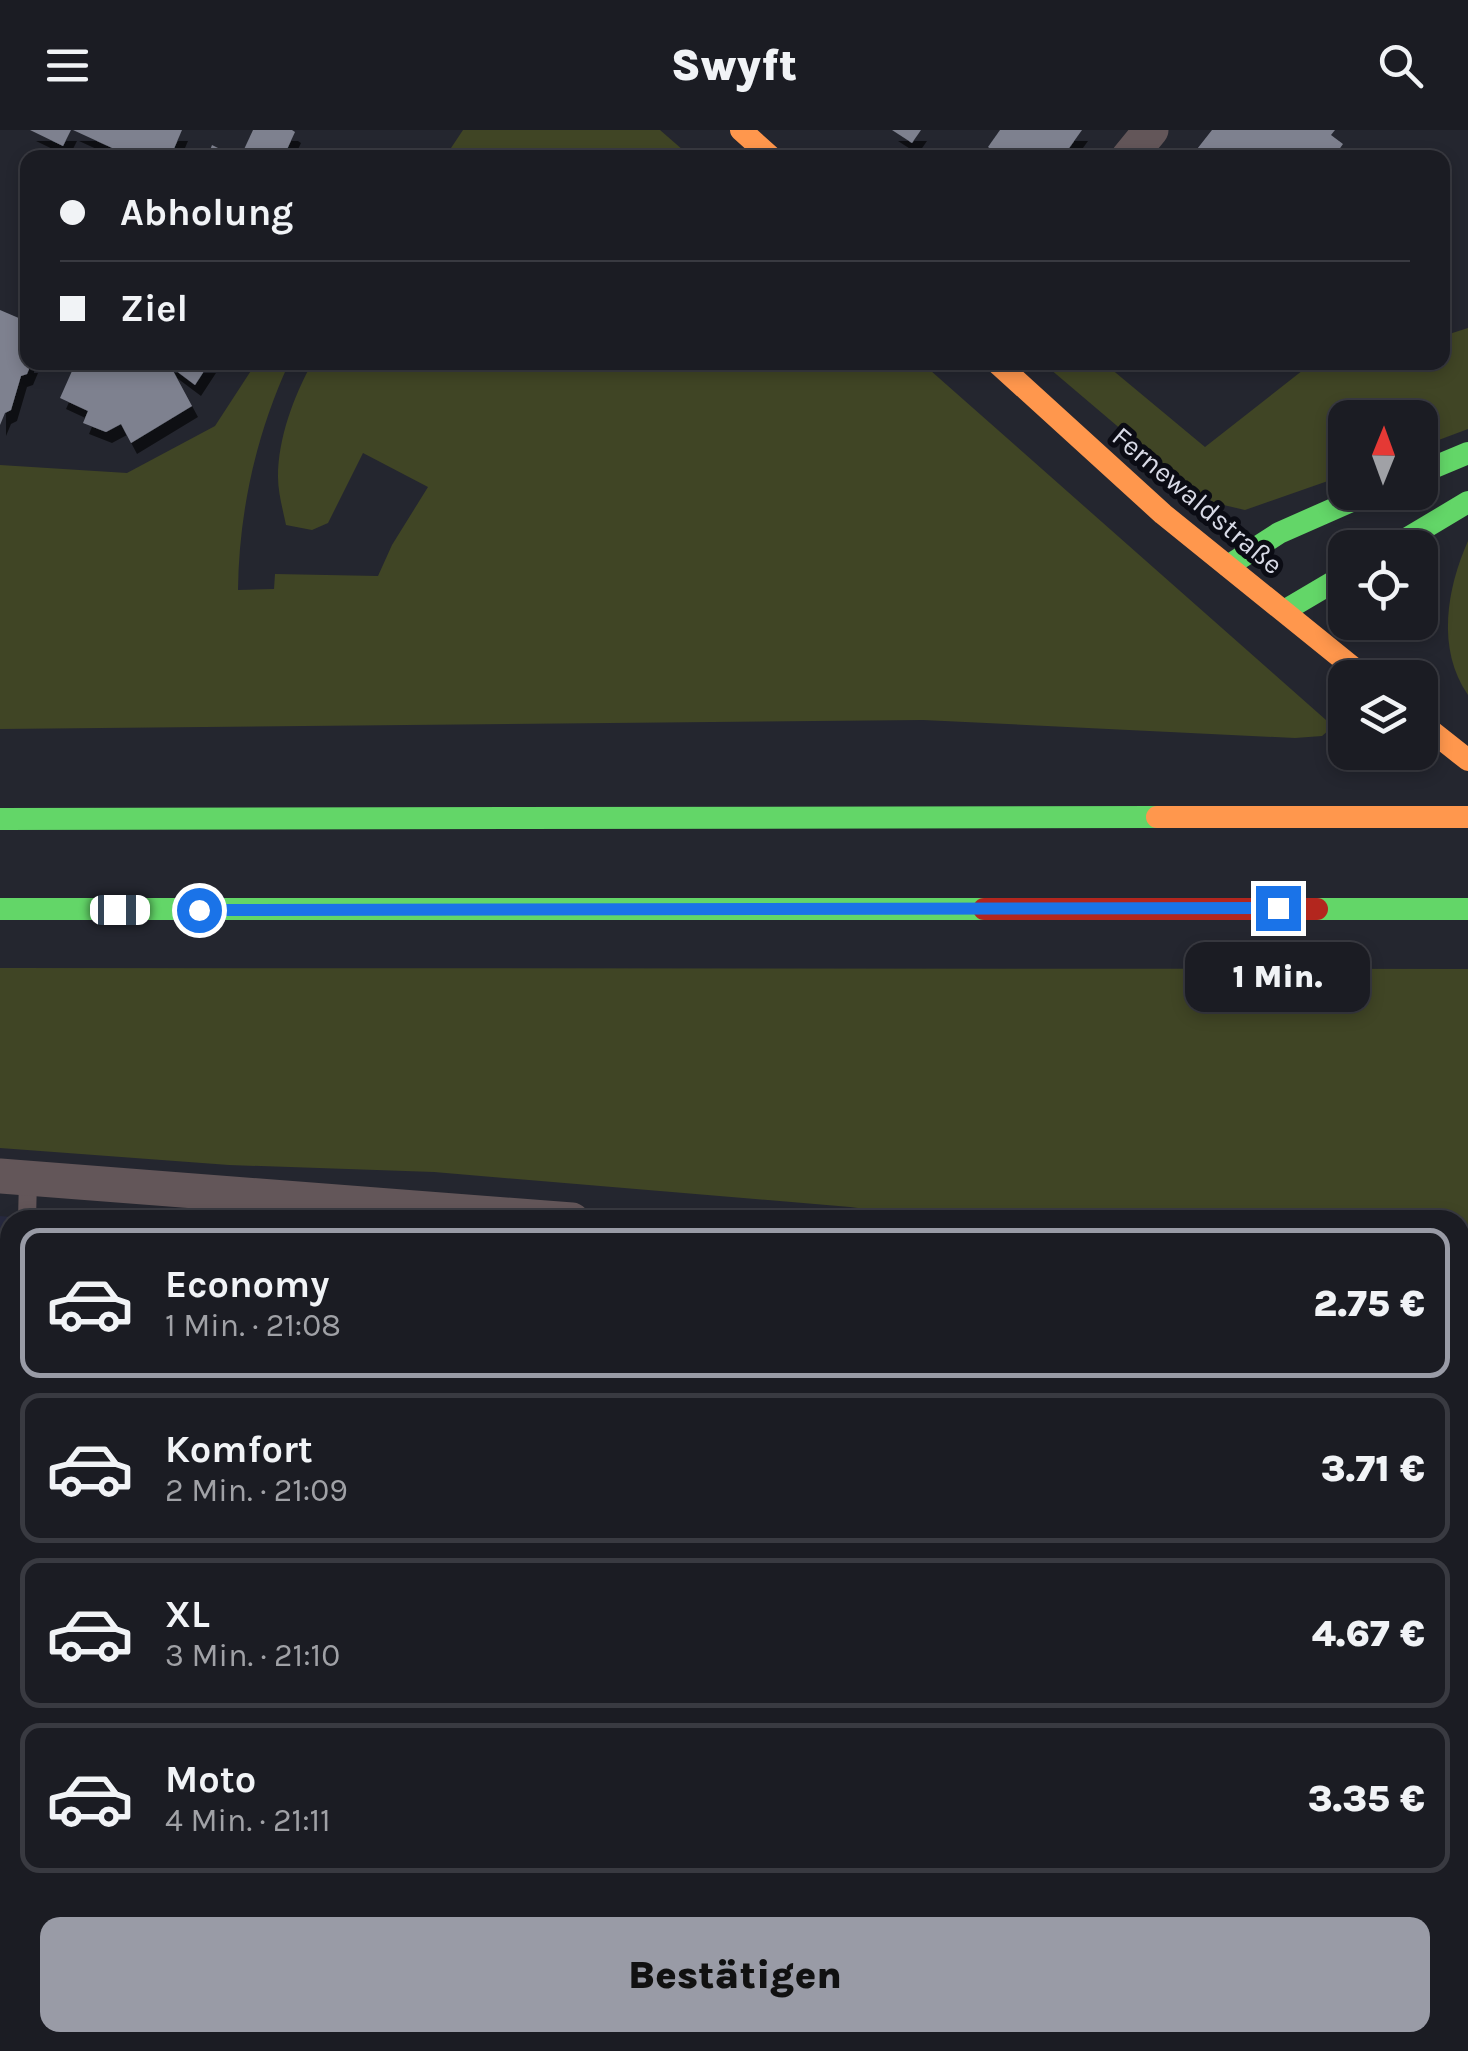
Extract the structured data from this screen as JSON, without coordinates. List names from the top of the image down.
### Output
{
  "streets": {
    "main road": ["Fernewaldstraße"]
  },
  "north": "top",
  "page": {
    "header": "Swyft",
    "banner": ["Abholung", "Ziel"],
    "bubble": "1 Min.",
    "list": [
      {
        "name": "Economy",
        "note": "1 Min. · 21:08",
        "value": "2.75 €"
      },
      {
        "name": "Komfort",
        "note": "2 Min. · 21:09",
        "value": "3.71 €"
      },
      {
        "name": "XL",
        "note": "3 Min. · 21:10",
        "value": "4.67 €"
      },
      {
        "name": "Moto",
        "note": "4 Min. · 21:11",
        "value": "3.35 €"
      }
    ],
    "buttons": "Bestätigen"
  }
}
